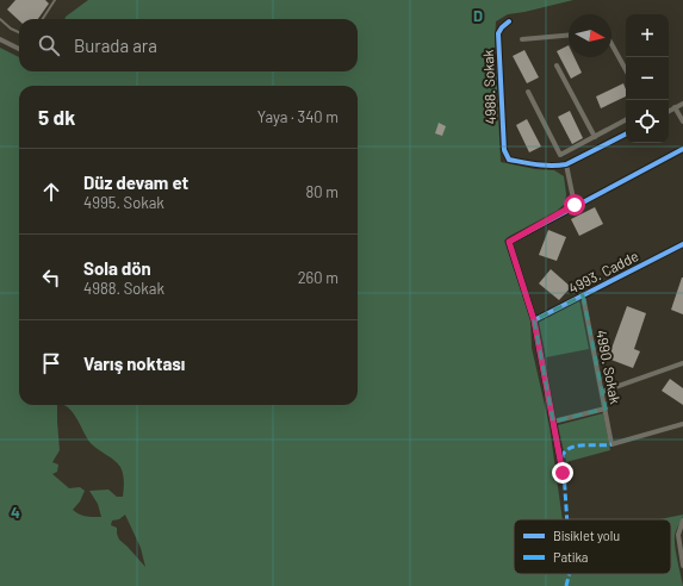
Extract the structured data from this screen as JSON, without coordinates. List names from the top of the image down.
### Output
{
  "streets": {
    "street": ["4988. Sokak", "4993. Cadde", "4990. Sokak"]
  },
  "crossings": [
    ["4993. Cadde", "4990. Sokak"]
  ],
  "legend": ["Bisiklet yolu", "Patika"],
  "north": "right",
  "page": {
    "map_buttons": ["+", "−"],
    "search": "Burada ara",
    "heading": ["5 dk", "Yaya · 340 m"],
    "list": [
      ["Düz devam et", "4995. Sokak", "80 m"],
      ["Sola dön", "4988. Sokak", "260 m"],
      "Varış noktası"
    ]
  },
  "grid": {
    "columns": ["D"],
    "rows": ["4"]
  }
}
